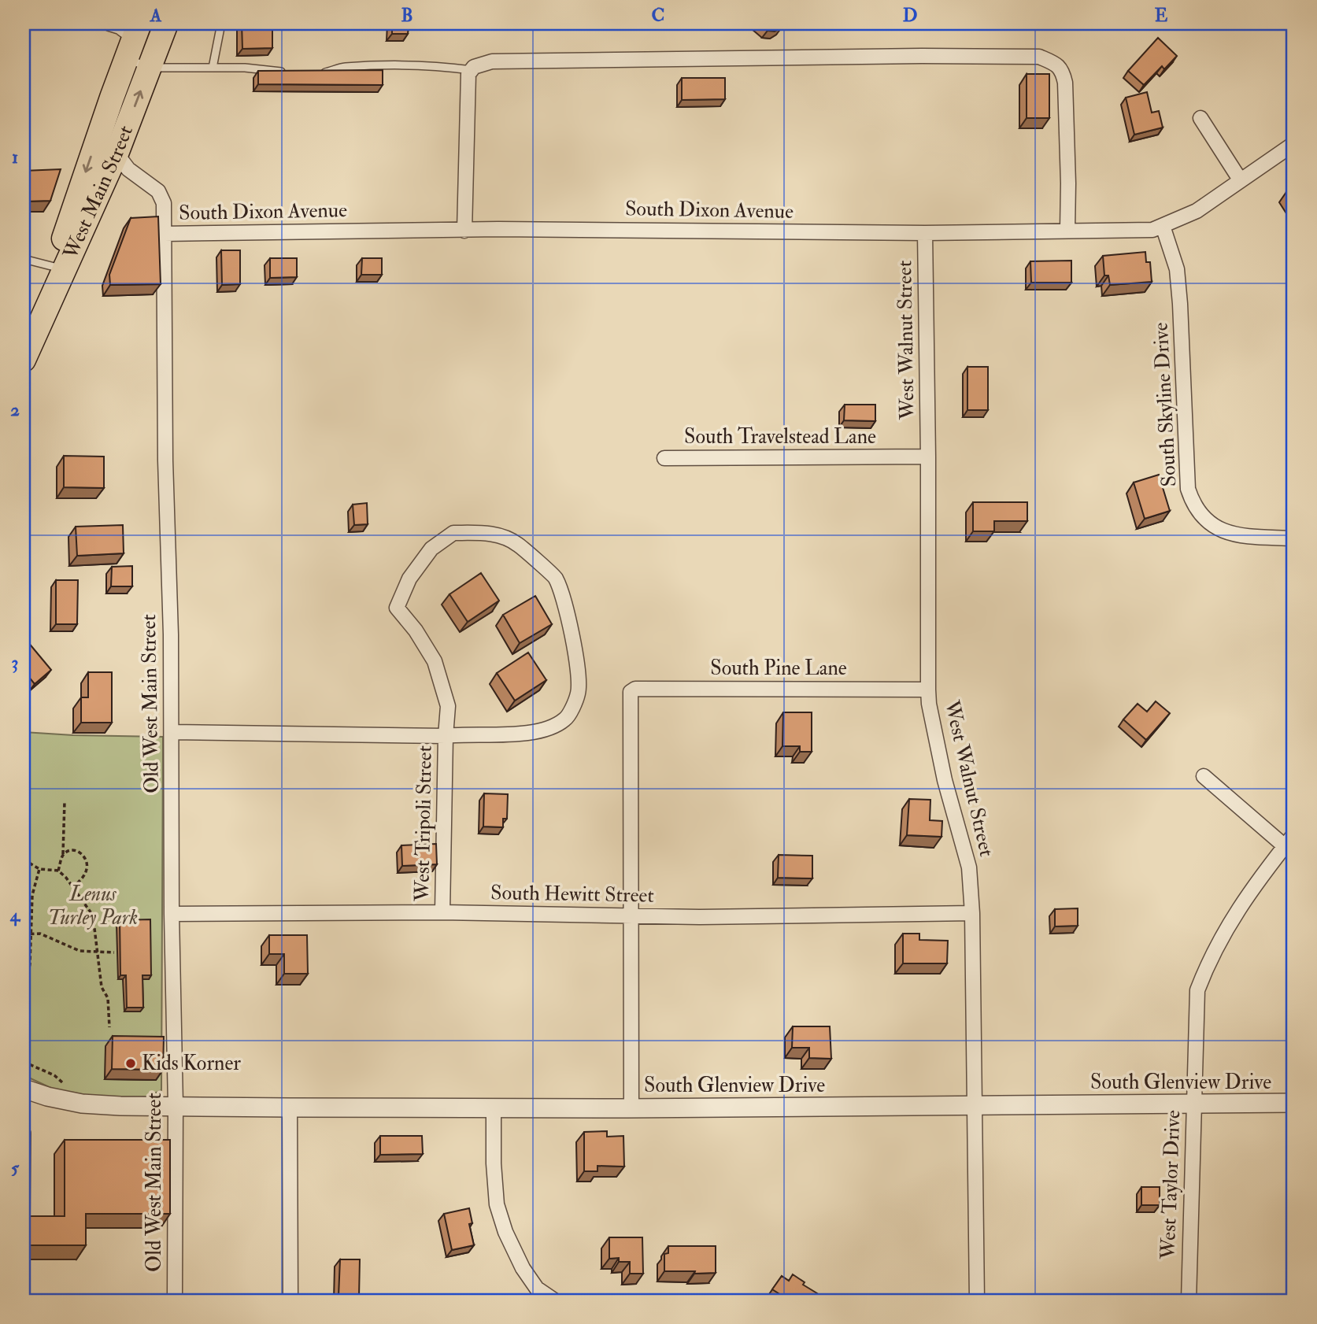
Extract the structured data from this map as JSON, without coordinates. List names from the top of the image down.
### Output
{
  "streets": {
    "highway": ["West Main Street"],
    "street": [
      "South Dixon Avenue",
      "West Walnut Street",
      "South Skyline Drive",
      "South Travelstead Lane",
      "South Pine Lane",
      "Old West Main Street",
      "West Tripoli Street",
      "South Hewitt Street",
      "South Glenview Drive",
      "West Taylor Drive"
    ]
  },
  "crossings": [
    ["West Main Street", "Old West Main Street"],
    ["South Dixon Avenue", "West Walnut Street"],
    ["South Dixon Avenue", "South Skyline Drive"],
    ["South Dixon Avenue", "Old West Main Street"],
    ["West Walnut Street", "South Travelstead Lane"],
    ["West Walnut Street", "South Pine Lane"],
    ["West Walnut Street", "South Hewitt Street"],
    ["West Walnut Street", "South Glenview Drive"],
    ["South Pine Lane", "South Hewitt Street"],
    ["Old West Main Street", "South Hewitt Street"],
    ["Old West Main Street", "South Glenview Drive"],
    ["West Tripoli Street", "South Hewitt Street"],
    ["South Glenview Drive", "West Taylor Drive"]
  ],
  "parks": ["Lenus Turley Park"],
  "places": ["Kids Korner"],
  "grid": {
    "columns": [
      "A",
      "B",
      "C",
      "D",
      "E"
    ],
    "rows": [
      "1",
      "2",
      "3",
      "4",
      "5"
    ]
  }
}
